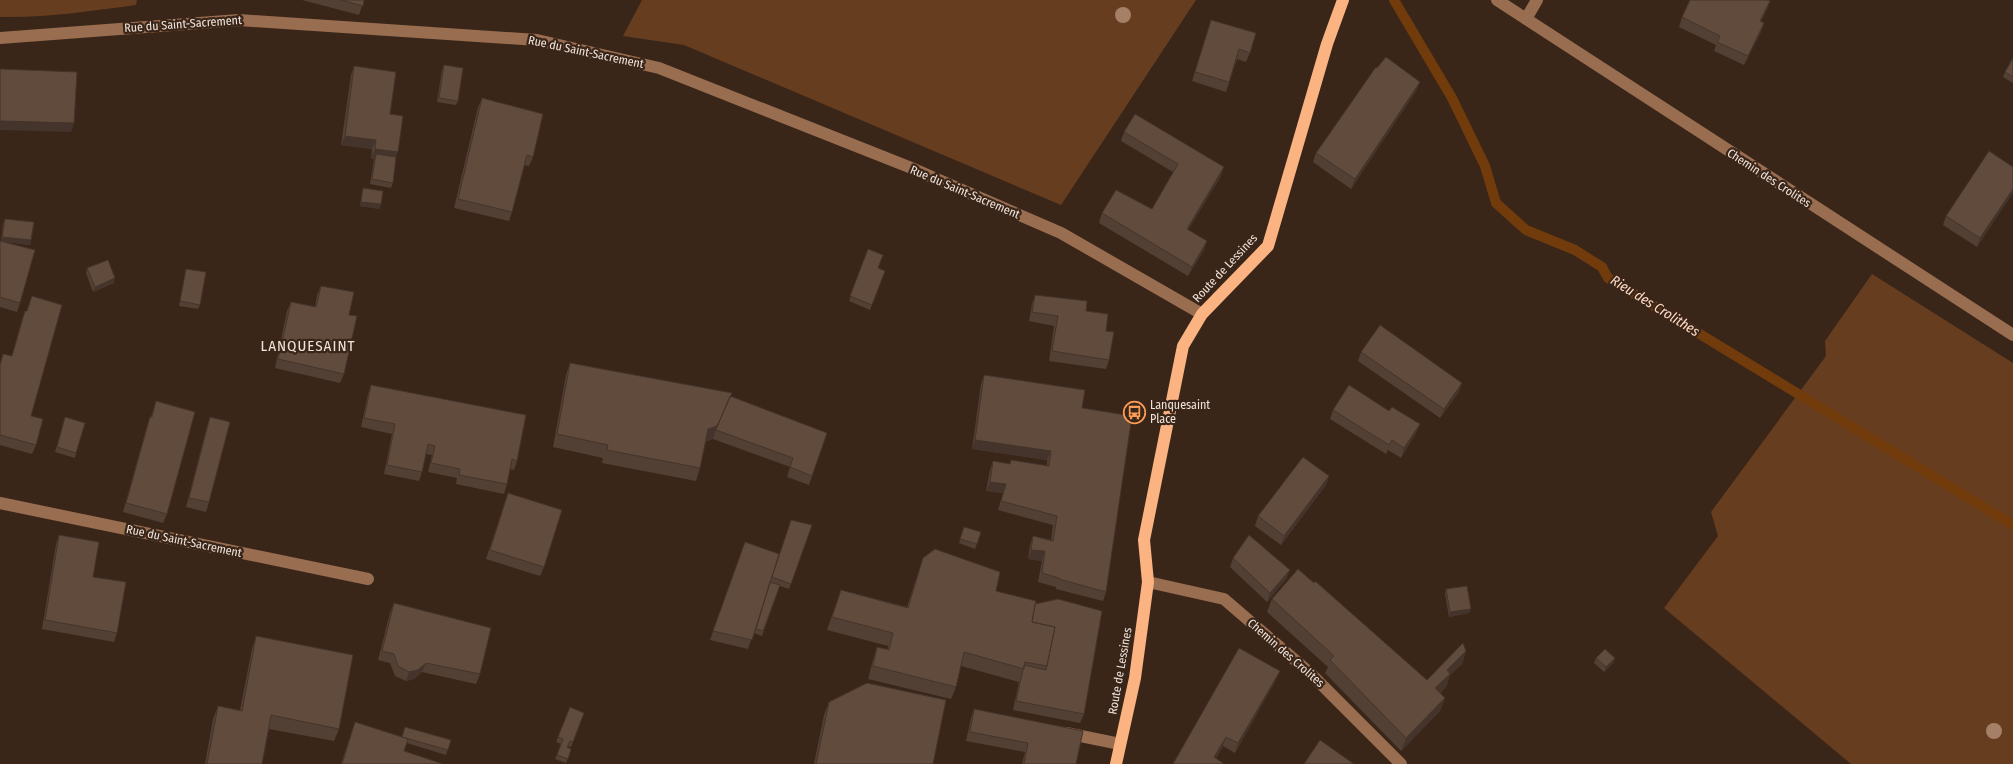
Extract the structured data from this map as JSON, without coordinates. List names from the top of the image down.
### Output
{
  "streets": {
    "main road": ["Route de Lessines"],
    "street": ["Rue du Saint-Sacrement", "Chemin des Crolites"]
  },
  "crossings": [
    ["Rue du Saint-Sacrement", "Route de Lessines"],
    ["Chemin des Crolites", "Route de Lessines"]
  ],
  "districts": ["LANQUESAINT"],
  "water": ["Rieu des Crolithes"],
  "places": {
    "bus stop": ["Lanquesaint Place"]
  }
}
